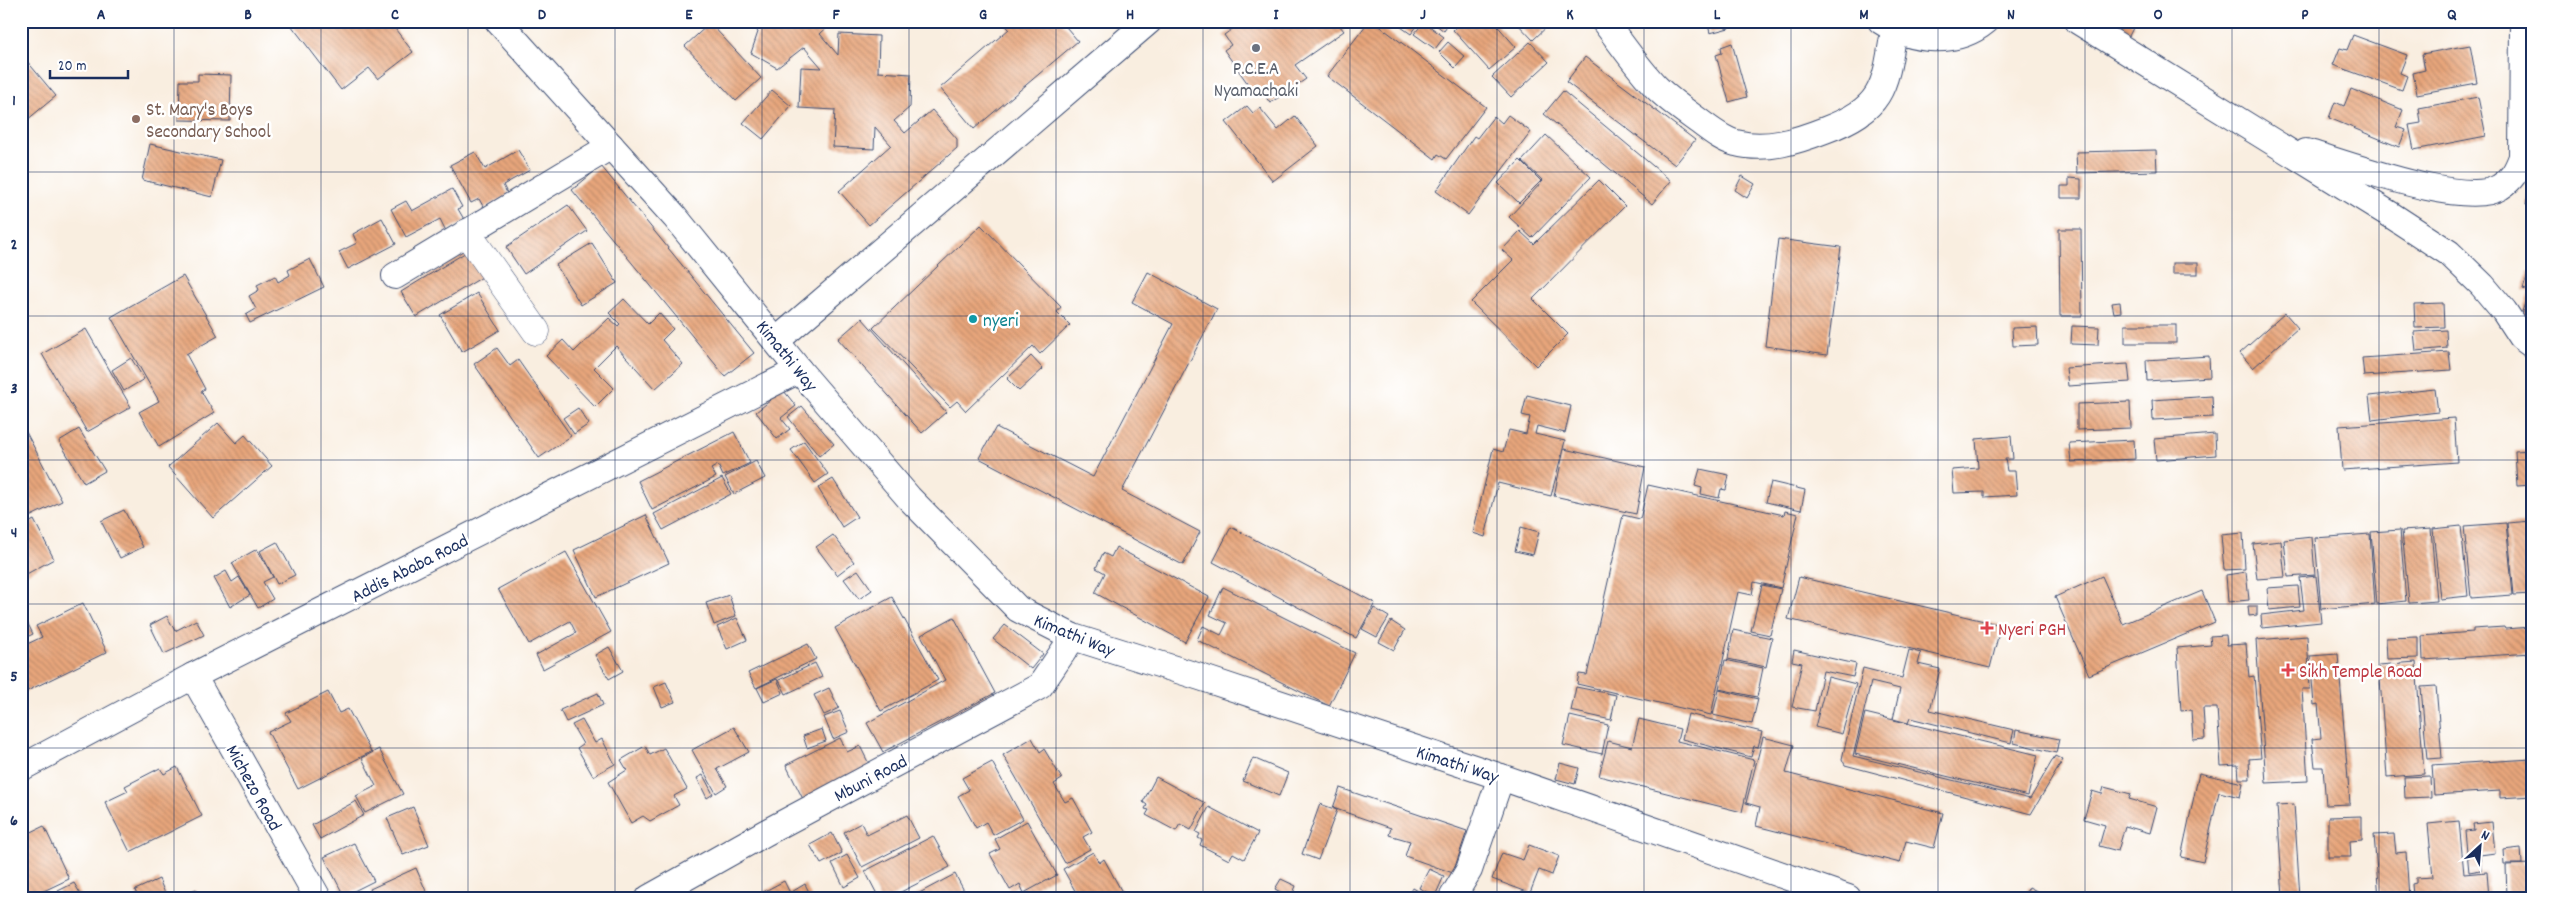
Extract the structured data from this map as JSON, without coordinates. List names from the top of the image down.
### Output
{
  "streets": {
    "street": [
      "Kimathi Way",
      "Addis Ababa Road",
      "Mbuni Road",
      "Michezo Road"
    ]
  },
  "crossings": [
    ["Kimathi Way", "Addis Ababa Road"],
    ["Kimathi Way", "Mbuni Road"],
    ["Addis Ababa Road", "Michezo Road"]
  ],
  "places": {
    "other": ["P.C.E.A Nyamachaki", "St. Mary's Boys Secondary School", "nyeri"],
    "health": ["Nyeri PGH", "Sikh Temple Road"]
  },
  "scale_bar": "20 m",
  "north": "top right",
  "grid": {
    "columns": [
      "A",
      "B",
      "C",
      "D",
      "E",
      "F",
      "G",
      "H",
      "I",
      "J",
      "K",
      "L",
      "M",
      "N",
      "O",
      "P",
      "Q"
    ],
    "rows": [
      "1",
      "2",
      "3",
      "4",
      "5",
      "6"
    ]
  }
}
